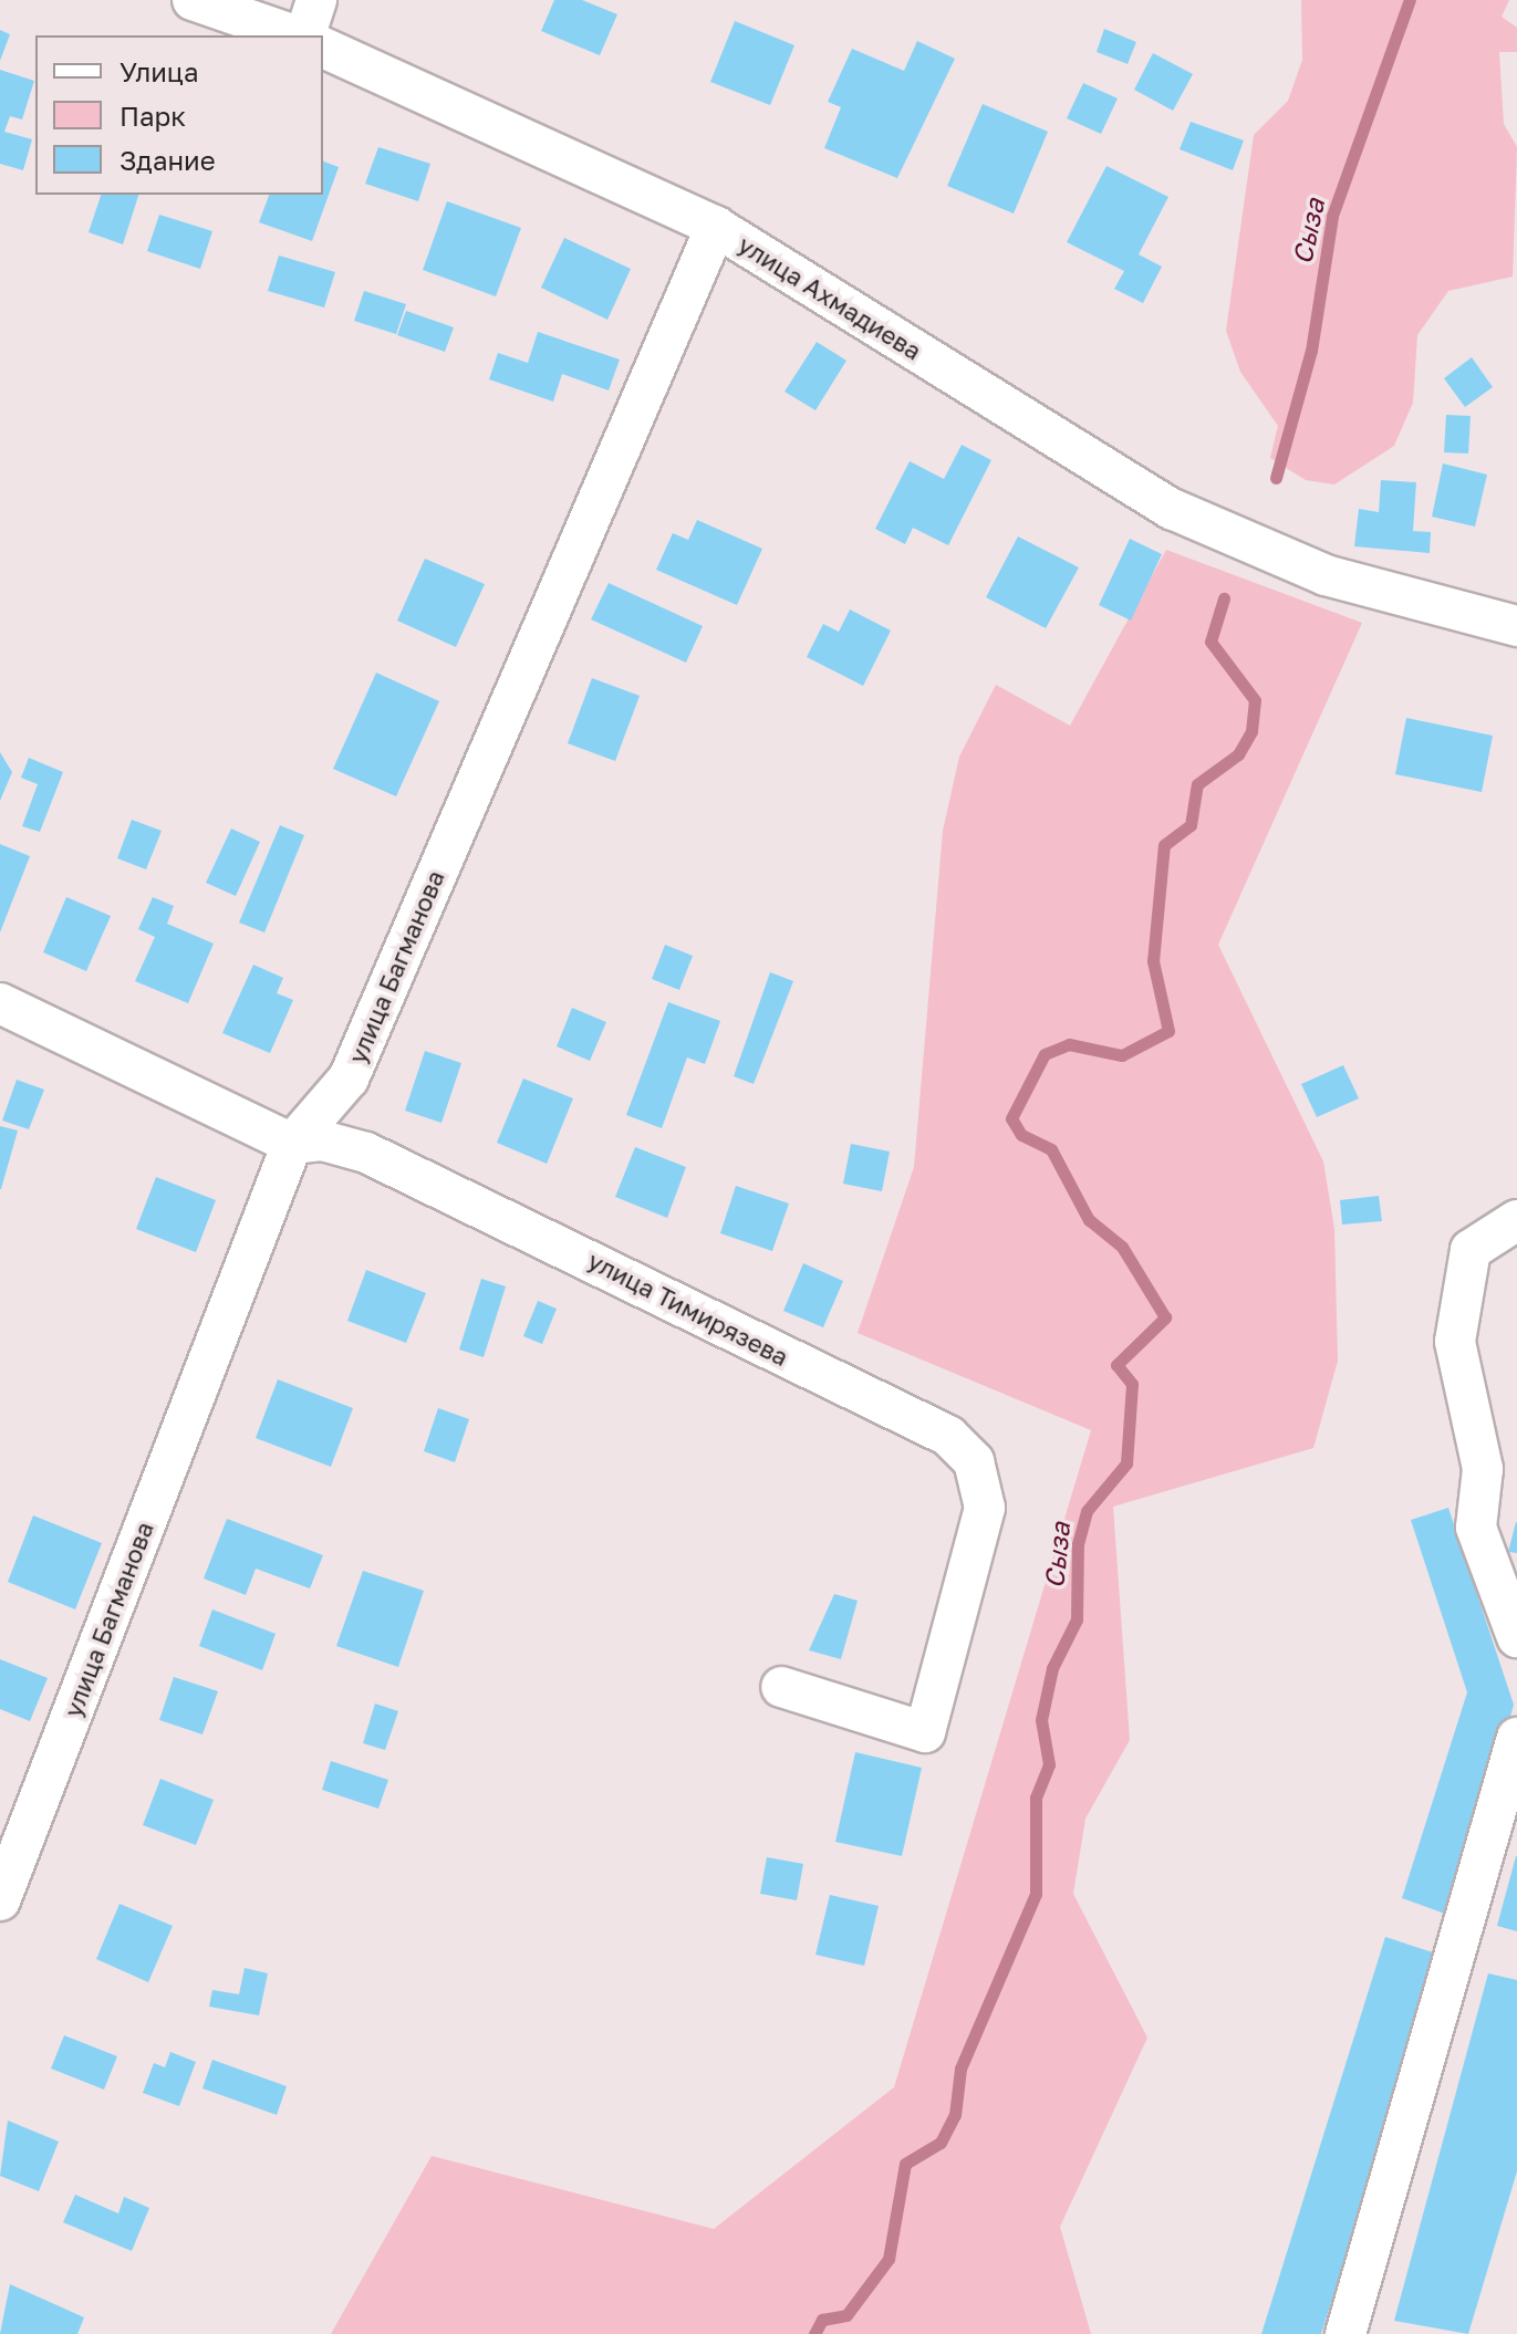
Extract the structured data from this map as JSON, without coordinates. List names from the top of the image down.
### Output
{
  "streets": {
    "street": ["улица Ахмадиева", "улица Багманова", "улица Тимирязева"]
  },
  "crossings": [
    ["улица Ахмадиева", "улица Багманова"],
    ["улица Багманова", "улица Тимирязева"]
  ],
  "water": ["Сыза"],
  "legend": ["Улица", "Парк", "Здание"]
}
